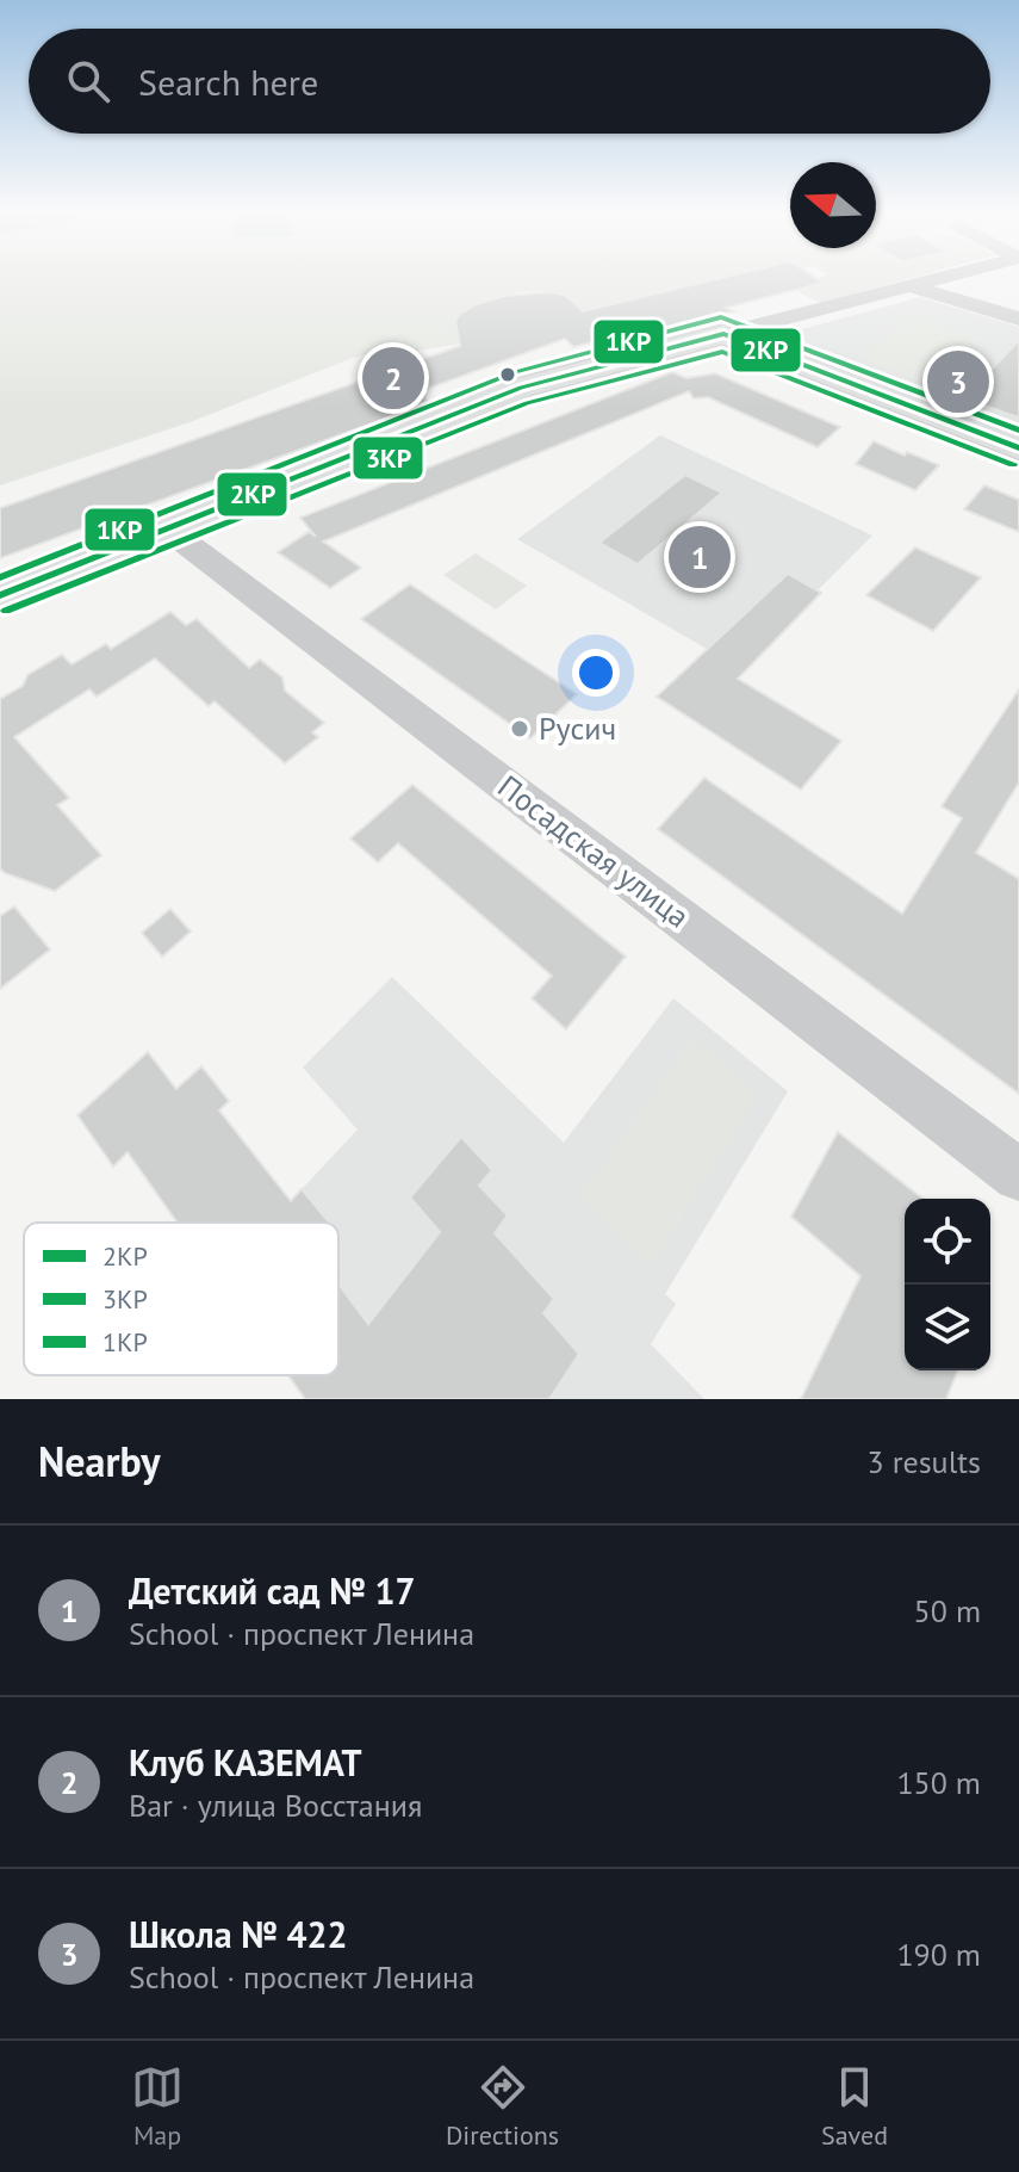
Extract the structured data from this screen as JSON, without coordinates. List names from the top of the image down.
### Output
{
  "streets": {
    "street": ["Посадская улица"]
  },
  "places": ["Русич"],
  "lines": ["transit line 1КР", "transit line 2КР", "transit line 3КР"],
  "legend": ["2КР", "3КР", "1КР"],
  "north": "left",
  "page": {
    "search": "Search here",
    "pins": ["2", "3", "1"],
    "heading": ["Nearby", "3 results"],
    "list": [
      {
        "mark": "1",
        "name": "Детский сад № 17",
        "note": "School · проспект Ленина",
        "value": "50 m"
      },
      {
        "mark": "2",
        "name": "Клуб КАЗЕМАТ",
        "note": "Bar · улица Восстания",
        "value": "150 m"
      },
      {
        "mark": "3",
        "name": "Школа № 422",
        "note": "School · проспект Ленина",
        "value": "190 m"
      }
    ],
    "nav": ["Map", "Directions", "Saved"]
  }
}
